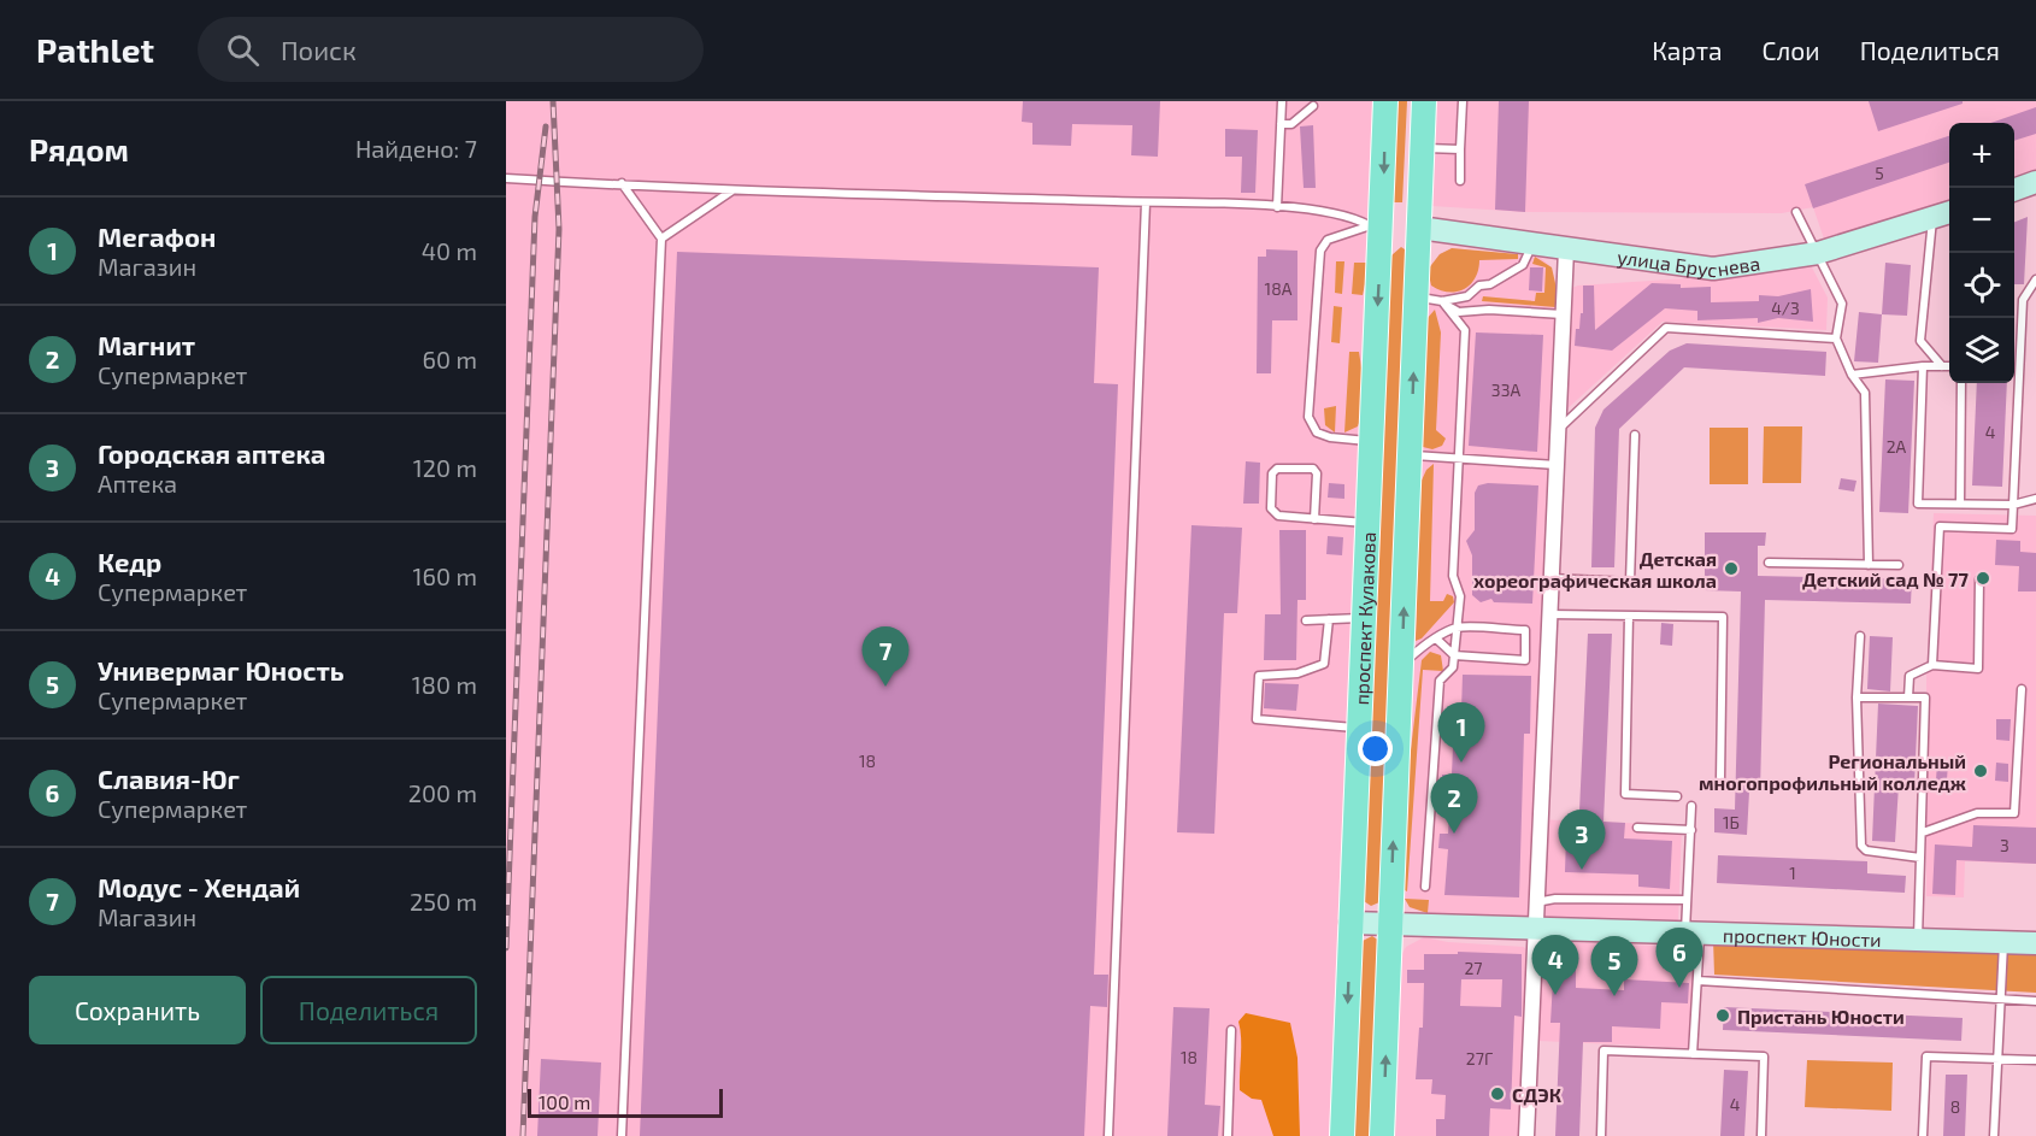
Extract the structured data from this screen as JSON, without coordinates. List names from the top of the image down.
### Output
{
  "streets": {
    "main road": ["улица Бруснева", "проспект Кулакова", "проспект Юности"]
  },
  "crossings": [
    ["улица Бруснева", "проспект Кулакова"],
    ["проспект Кулакова", "проспект Юности"]
  ],
  "places": [
    "Детская хореографическая школа",
    "Детский сад № 77",
    "Региональный многопрофильный колледж",
    "Пристань Юности",
    "СДЭК"
  ],
  "house_numbers": [
    "5",
    "18А",
    "4/3",
    "33А",
    "4",
    "2А",
    "18",
    "1Б",
    "3",
    "1",
    "27",
    "18",
    "27Г",
    "4",
    "8"
  ],
  "scale_bar": "100 m",
  "page": {
    "header": "Pathlet",
    "search": "Поиск",
    "nav": ["Карта", "Слои", "Поделиться"],
    "heading": ["Рядом", "Найдено: 7"],
    "map_buttons": ["+", "−"],
    "list": [
      {
        "mark": "1",
        "name": "Мегафон",
        "note": "Магазин",
        "value": "40 m"
      },
      {
        "mark": "2",
        "name": "Магнит",
        "note": "Супермаркет",
        "value": "60 m"
      },
      {
        "mark": "3",
        "name": "Городская аптека",
        "note": "Аптека",
        "value": "120 m"
      },
      {
        "mark": "4",
        "name": "Кедр",
        "note": "Супермаркет",
        "value": "160 m"
      },
      {
        "mark": "5",
        "name": "Универмаг Юность",
        "note": "Супермаркет",
        "value": "180 m"
      },
      {
        "mark": "6",
        "name": "Славия-Юг",
        "note": "Супермаркет",
        "value": "200 m"
      },
      {
        "mark": "7",
        "name": "Модус - Хендай",
        "note": "Магазин",
        "value": "250 m"
      }
    ],
    "pins": [
      "7",
      "1",
      "2",
      "3",
      "6",
      "4",
      "5"
    ],
    "buttons": ["Сохранить", "Поделиться"],
    "scale": "100 m"
  }
}
